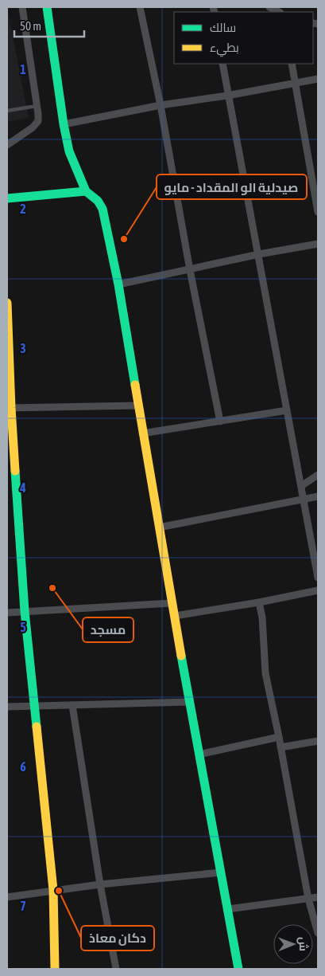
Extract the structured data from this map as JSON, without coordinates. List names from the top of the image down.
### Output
{
  "places": ["صيدلية الو المقداد - مايو", "مسجد", "دكان معاذ"],
  "legend": ["سالك", "بطيء"],
  "scale_bar": "50 m",
  "north": "right",
  "grid": {
    "rows": [
      "1",
      "2",
      "3",
      "4",
      "5",
      "6",
      "7"
    ]
  }
}
